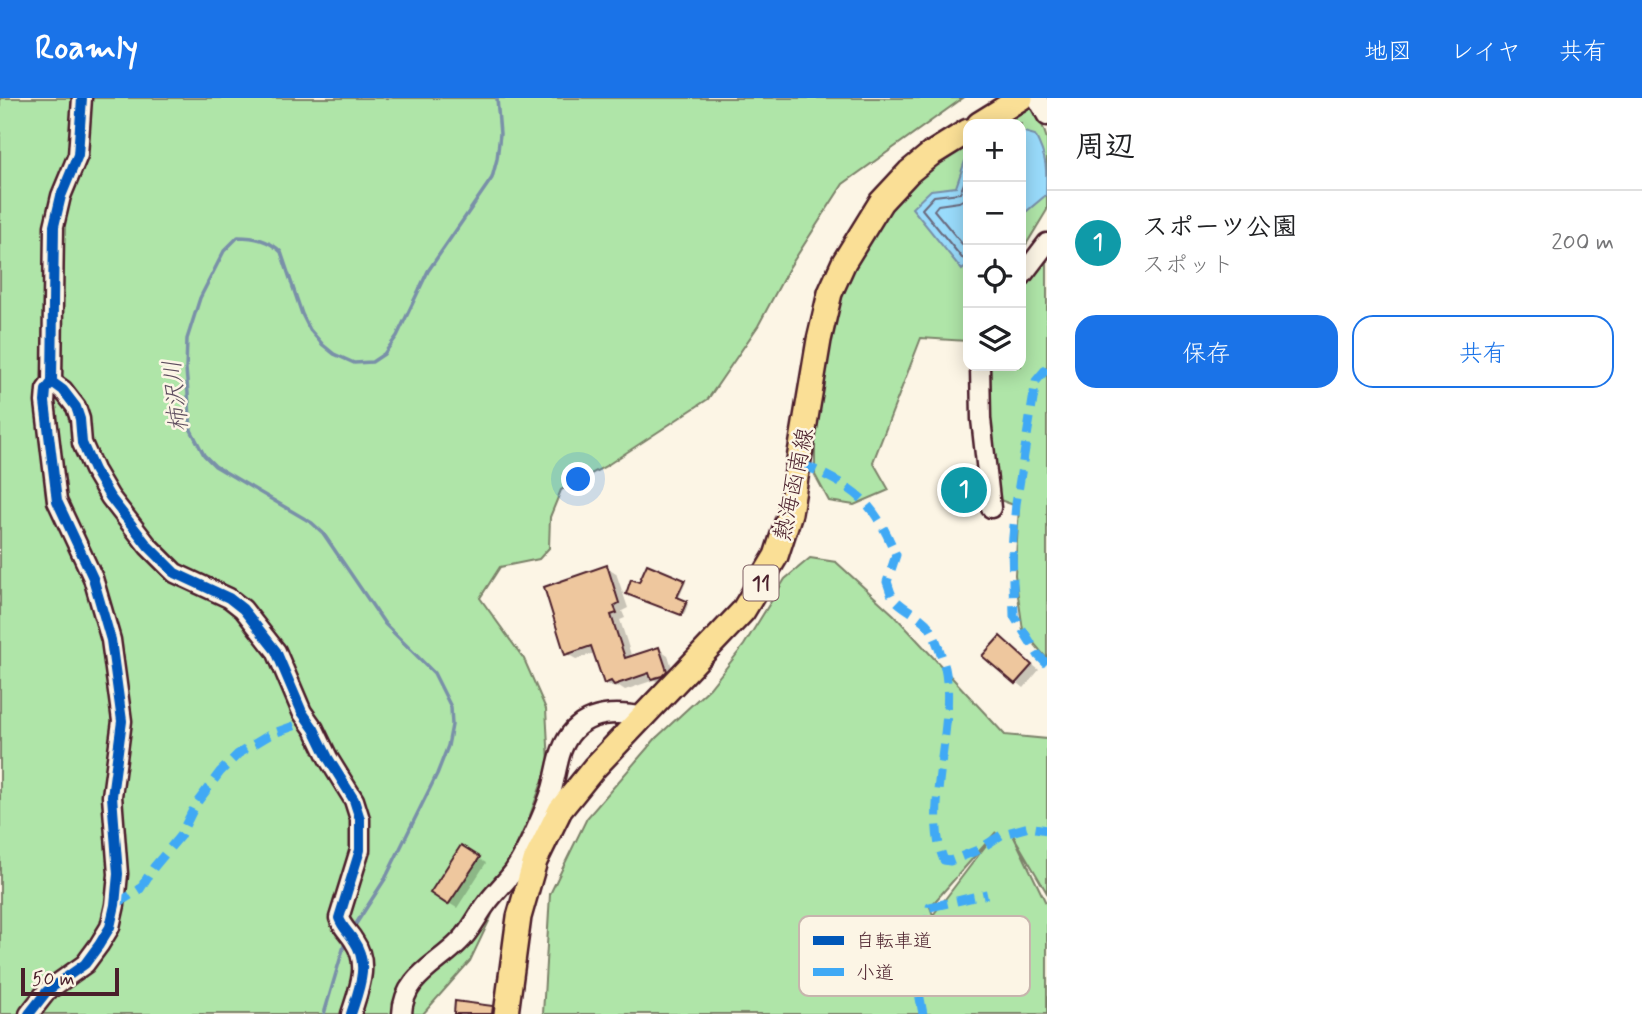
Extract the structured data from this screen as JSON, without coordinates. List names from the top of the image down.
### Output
{
  "streets": {
    "main road": ["熱海函南線", "11"]
  },
  "water": ["柿沢川"],
  "legend": ["自転車道", "小道"],
  "scale_bar": "50 m",
  "page": {
    "header": "Roamly",
    "nav": ["地図", "レイヤ", "共有"],
    "heading": "周辺",
    "map_buttons": ["+", "−"],
    "list": [
      {
        "mark": "1",
        "name": "スポーツ公園",
        "note": "スポット",
        "value": "200 m"
      }
    ],
    "buttons": ["保存", "共有"],
    "pins": "1",
    "scale": "50 m"
  }
}
